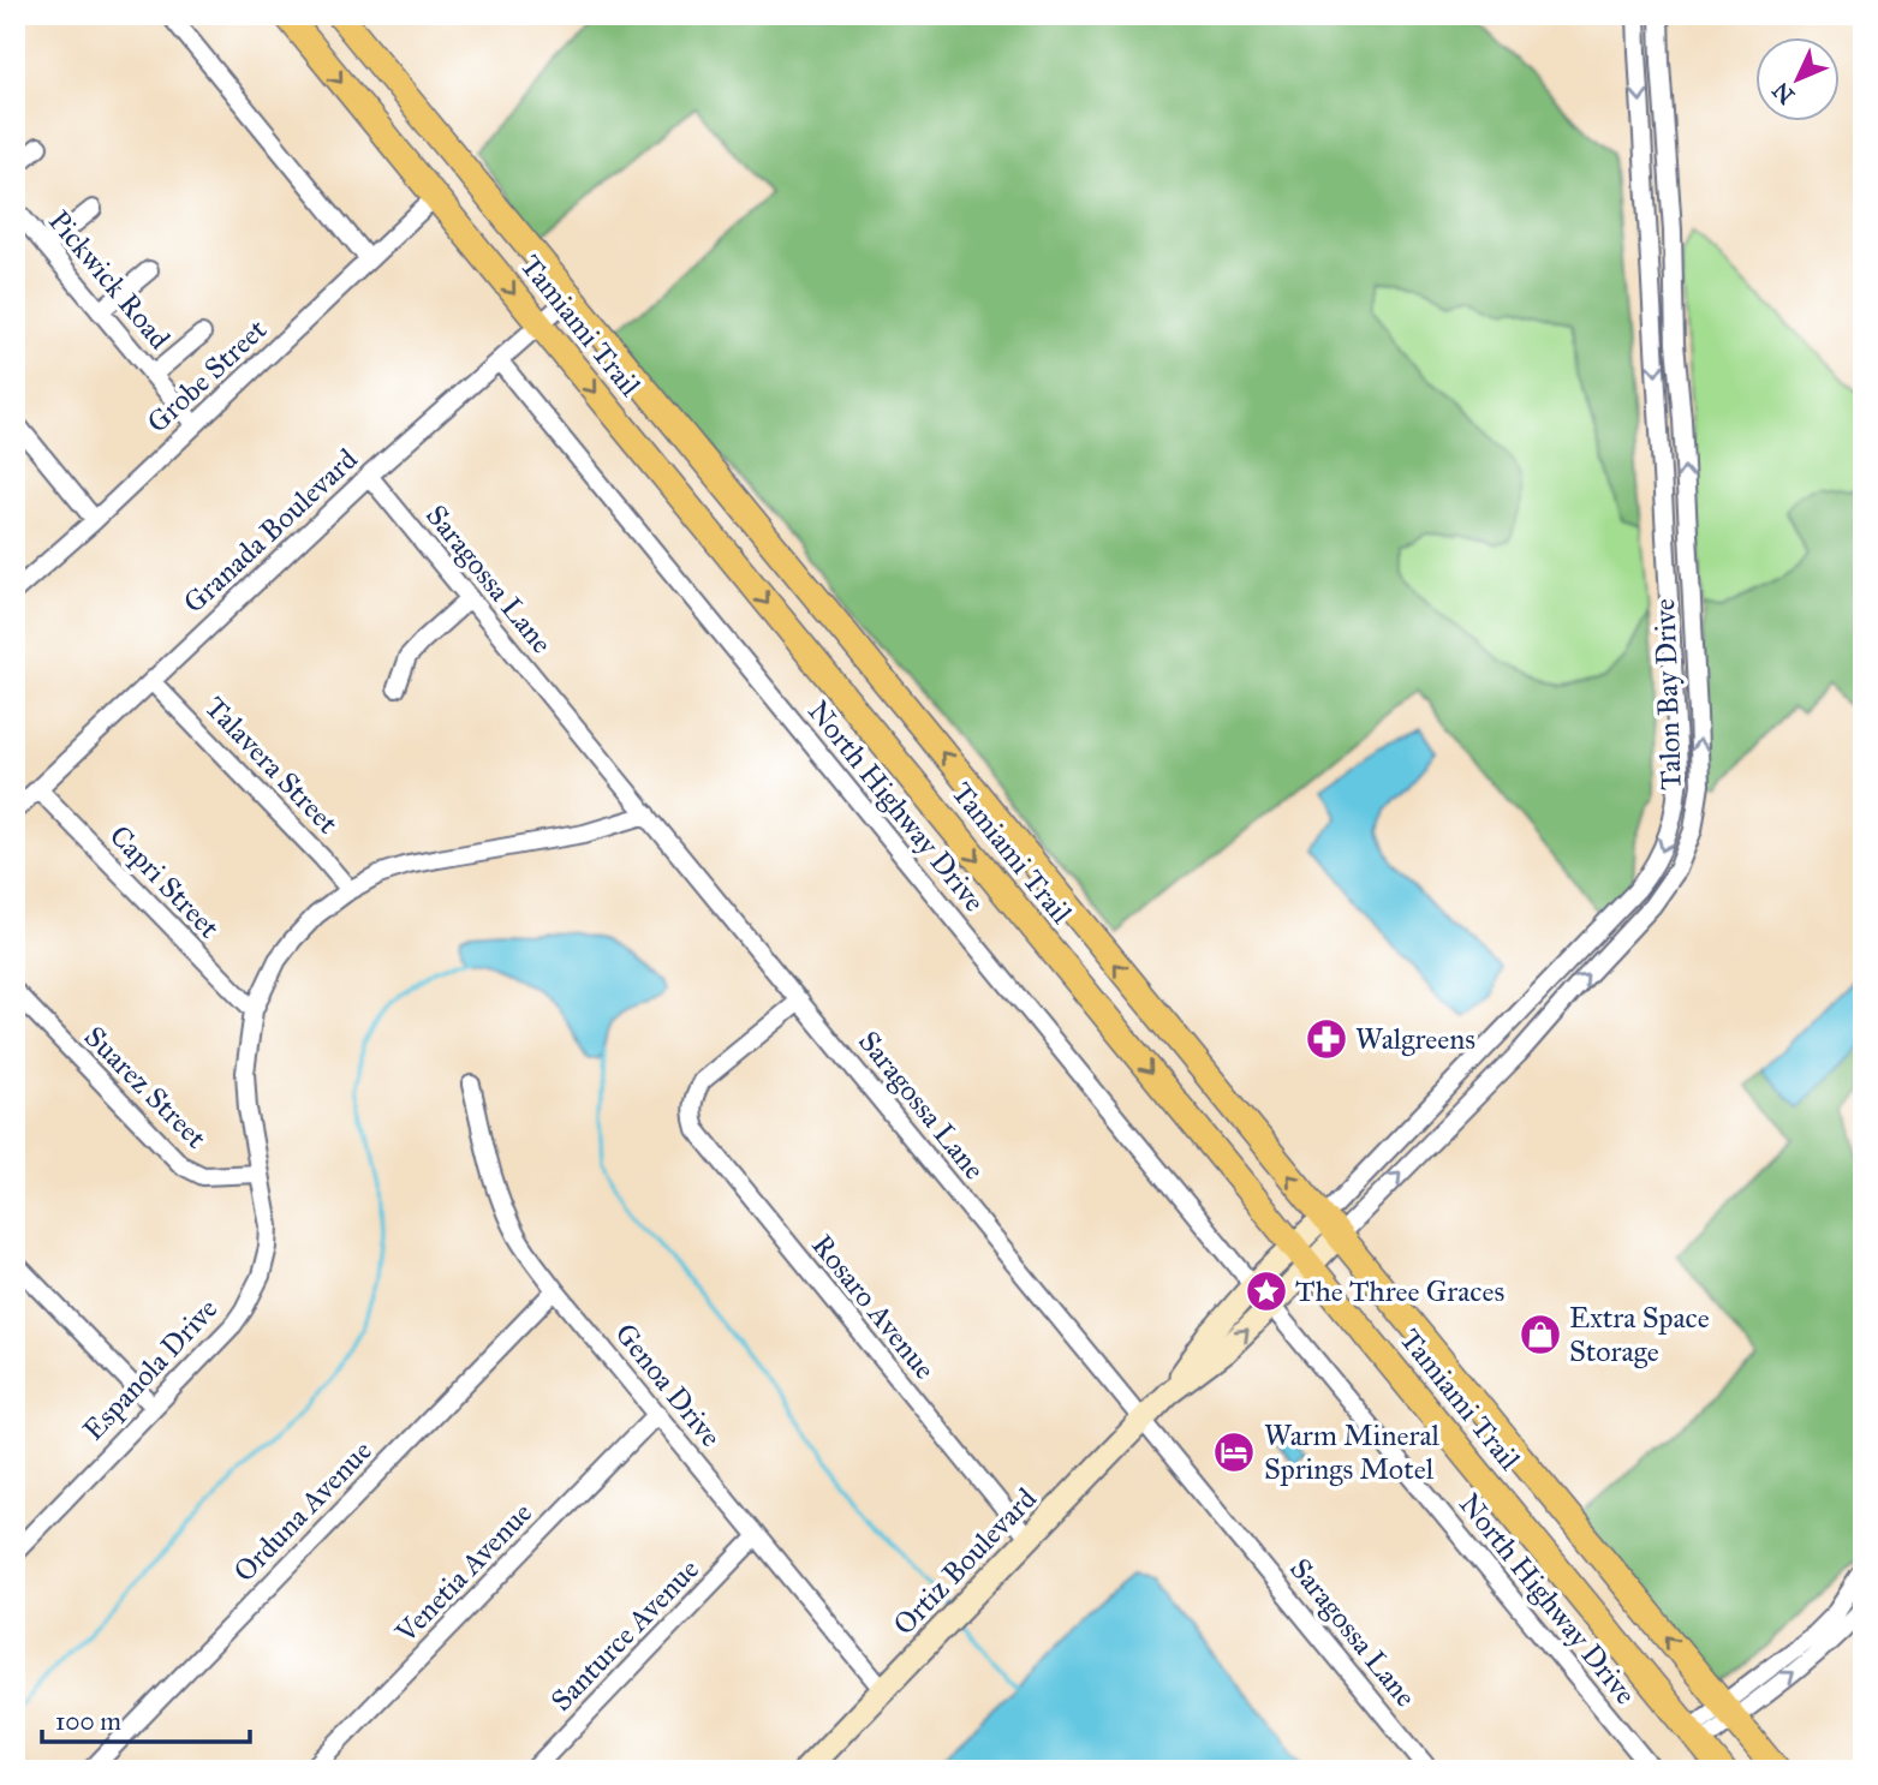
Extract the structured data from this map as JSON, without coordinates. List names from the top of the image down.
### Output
{
  "streets": {
    "main road": ["Tamiami Trail"],
    "street": [
      "Pickwick Road",
      "Grobe Street",
      "Granada Boulevard",
      "Saragossa Lane",
      "Talon Bay Drive",
      "Talavera Street",
      "North Highway Drive",
      "Capri Street",
      "Suarez Street",
      "Rosaro Avenue",
      "Espanola Drive",
      "Genoa Drive",
      "Orduna Avenue",
      "Ortiz Boulevard",
      "Venetia Avenue",
      "Santurce Avenue"
    ]
  },
  "crossings": [
    ["Pickwick Road", "Grobe Street"],
    ["Tamiami Trail", "Grobe Street"],
    ["Tamiami Trail", "Granada Boulevard"],
    ["Tamiami Trail", "Talon Bay Drive"],
    ["Tamiami Trail", "Ortiz Boulevard"],
    ["Granada Boulevard", "Saragossa Lane"],
    ["Granada Boulevard", "Talavera Street"],
    ["Granada Boulevard", "North Highway Drive"],
    ["Granada Boulevard", "Capri Street"],
    ["Saragossa Lane", "Rosaro Avenue"],
    ["Saragossa Lane", "Espanola Drive"],
    ["Saragossa Lane", "Ortiz Boulevard"],
    ["Talavera Street", "Espanola Drive"],
    ["North Highway Drive", "Ortiz Boulevard"],
    ["Capri Street", "Espanola Drive"],
    ["Suarez Street", "Espanola Drive"],
    ["Rosaro Avenue", "Ortiz Boulevard"],
    ["Genoa Drive", "Orduna Avenue"],
    ["Genoa Drive", "Ortiz Boulevard"],
    ["Genoa Drive", "Venetia Avenue"],
    ["Genoa Drive", "Santurce Avenue"]
  ],
  "places": {
    "pharmacy": ["Walgreens"],
    "place": ["The Three Graces"],
    "shop": ["Extra Space Storage"],
    "hotel": ["Warm Mineral Springs Motel"]
  },
  "scale_bar": "100 m",
  "north": "bottom left"
}
